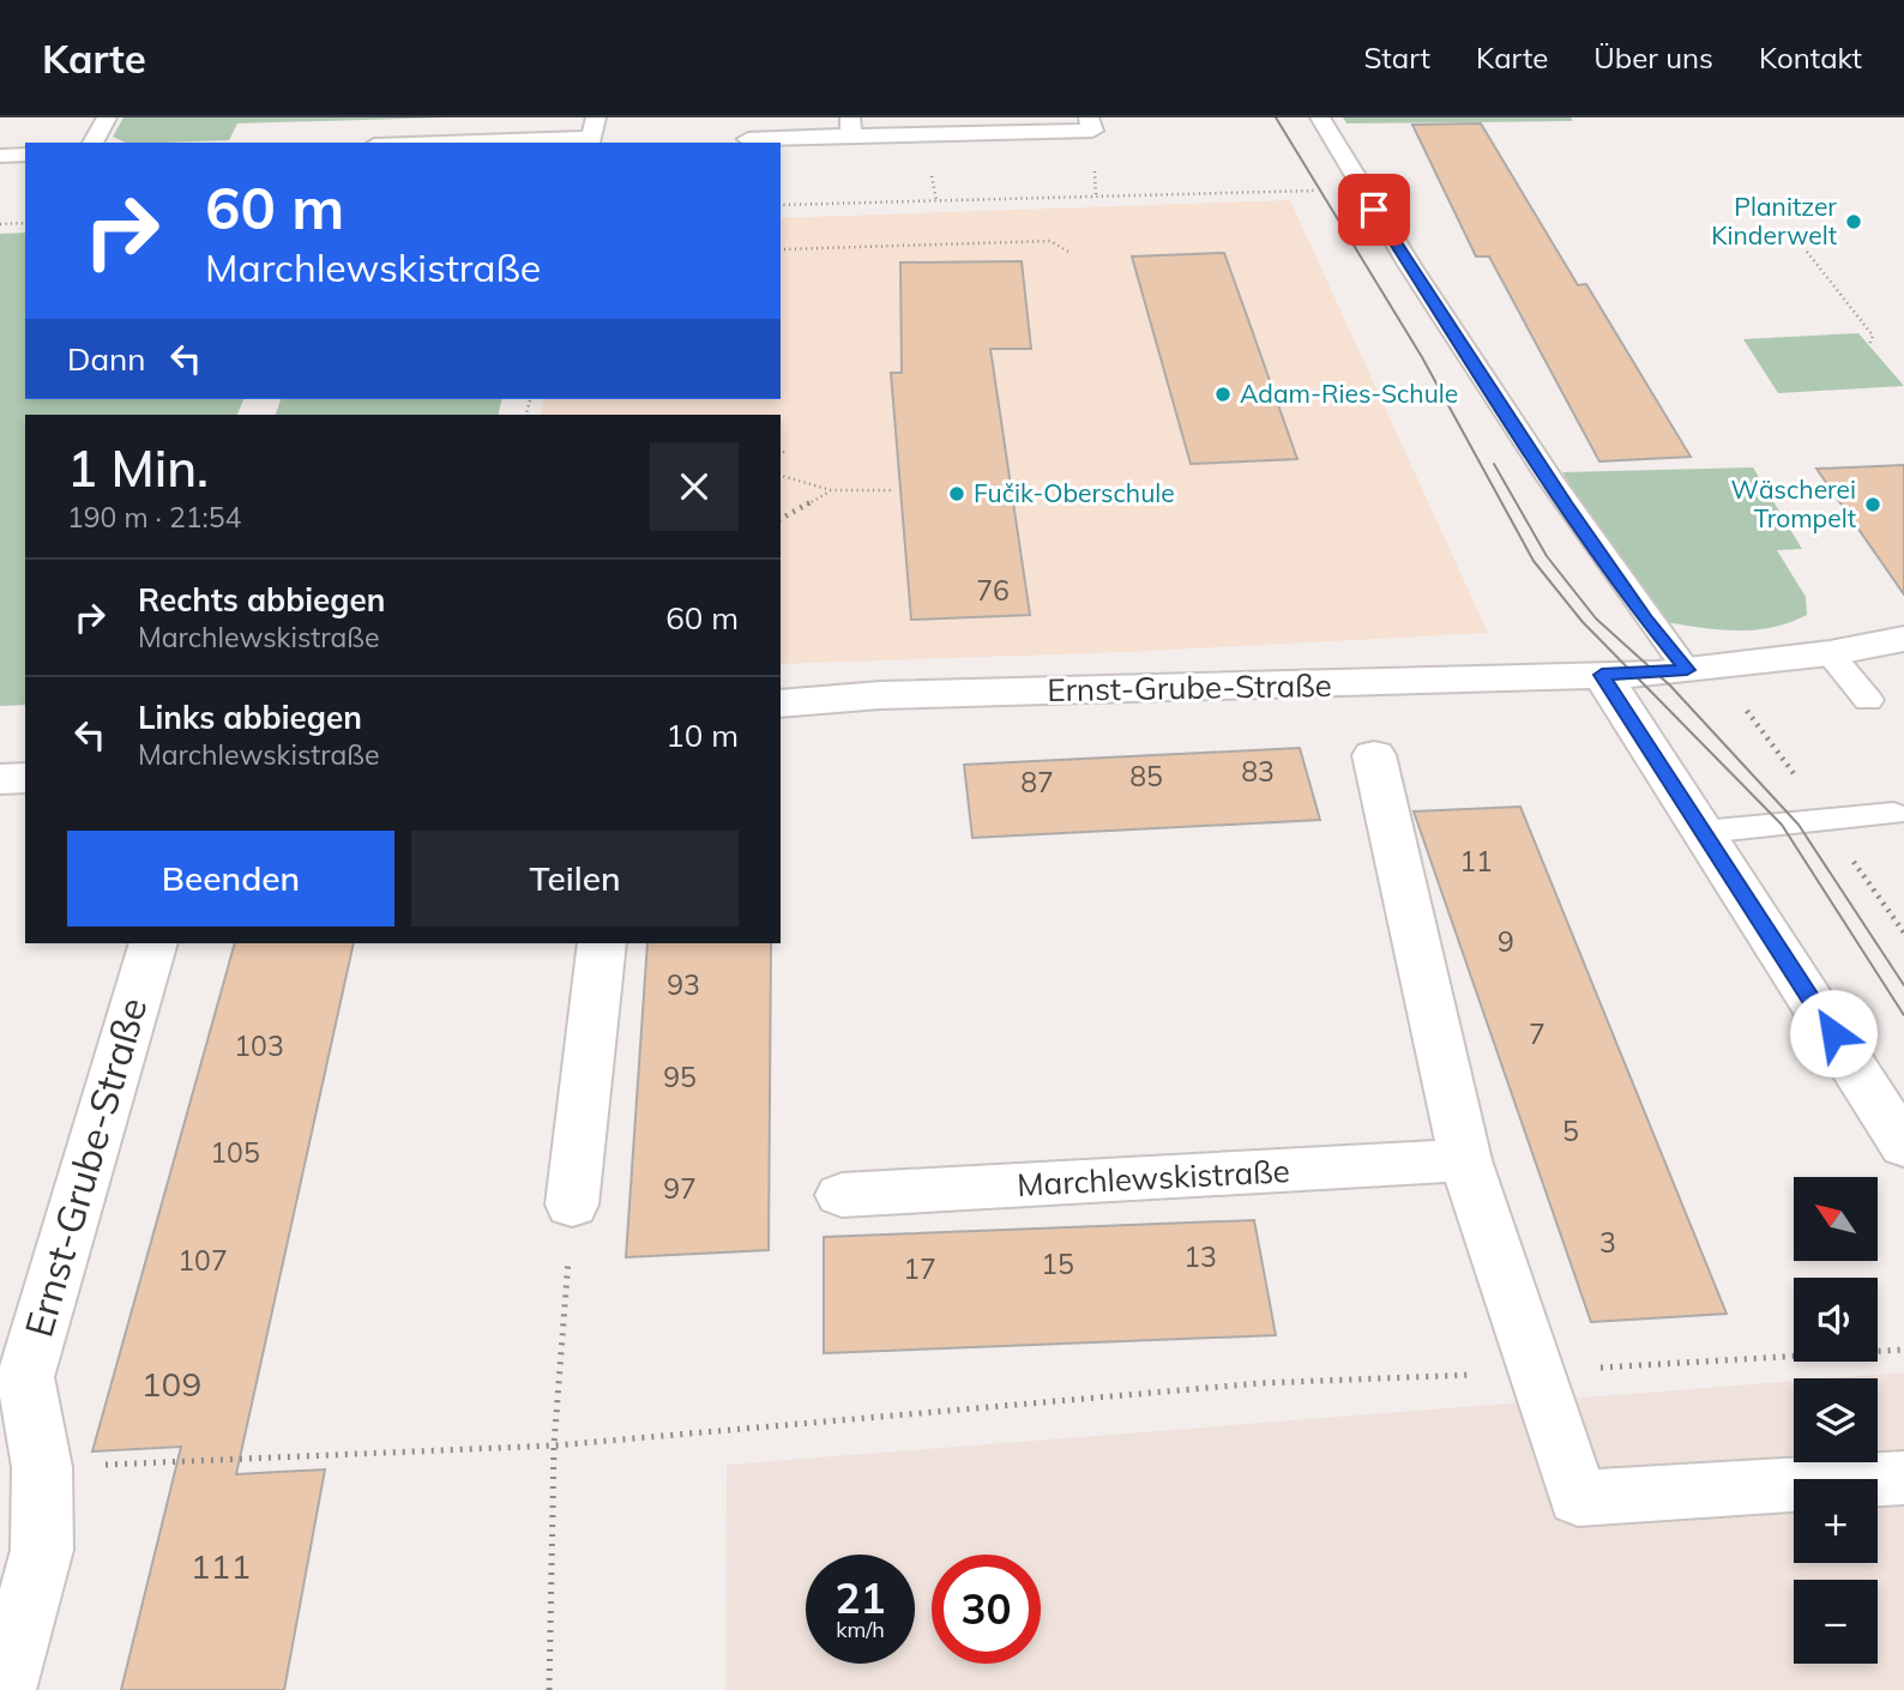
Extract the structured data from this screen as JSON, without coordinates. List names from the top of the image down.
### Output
{
  "streets": {
    "street": ["Ernst-Grube-Straße", "Marchlewskistraße"]
  },
  "places": [
    "Planitzer Kinderwelt",
    "Adam-Ries-Schule",
    "Fučik-Oberschule",
    "Wäscherei Trompelt"
  ],
  "house_numbers": [
    "76",
    "83",
    "85",
    "87",
    "11",
    "9",
    "93",
    "7",
    "103",
    "95",
    "5",
    "105",
    "97",
    "3",
    "13",
    "107",
    "15",
    "17",
    "109",
    "111"
  ],
  "north": "top left",
  "page": {
    "header": "Karte",
    "nav": [
      "Start",
      "Karte",
      "Über uns",
      "Kontakt"
    ],
    "turn": ["60 m", "Marchlewskistraße"],
    "then": "Dann",
    "heading": ["1 Min.", "190 m · 21:54"],
    "list": [
      {
        "name": "Rechts abbiegen",
        "note": "Marchlewskistraße",
        "value": "60 m"
      },
      {
        "name": "Links abbiegen",
        "note": "Marchlewskistraße",
        "value": "10 m"
      }
    ],
    "buttons": ["Beenden", "Teilen"],
    "map_buttons": ["+", "−"],
    "speed": "21 km/h",
    "limit": "30"
  }
}
